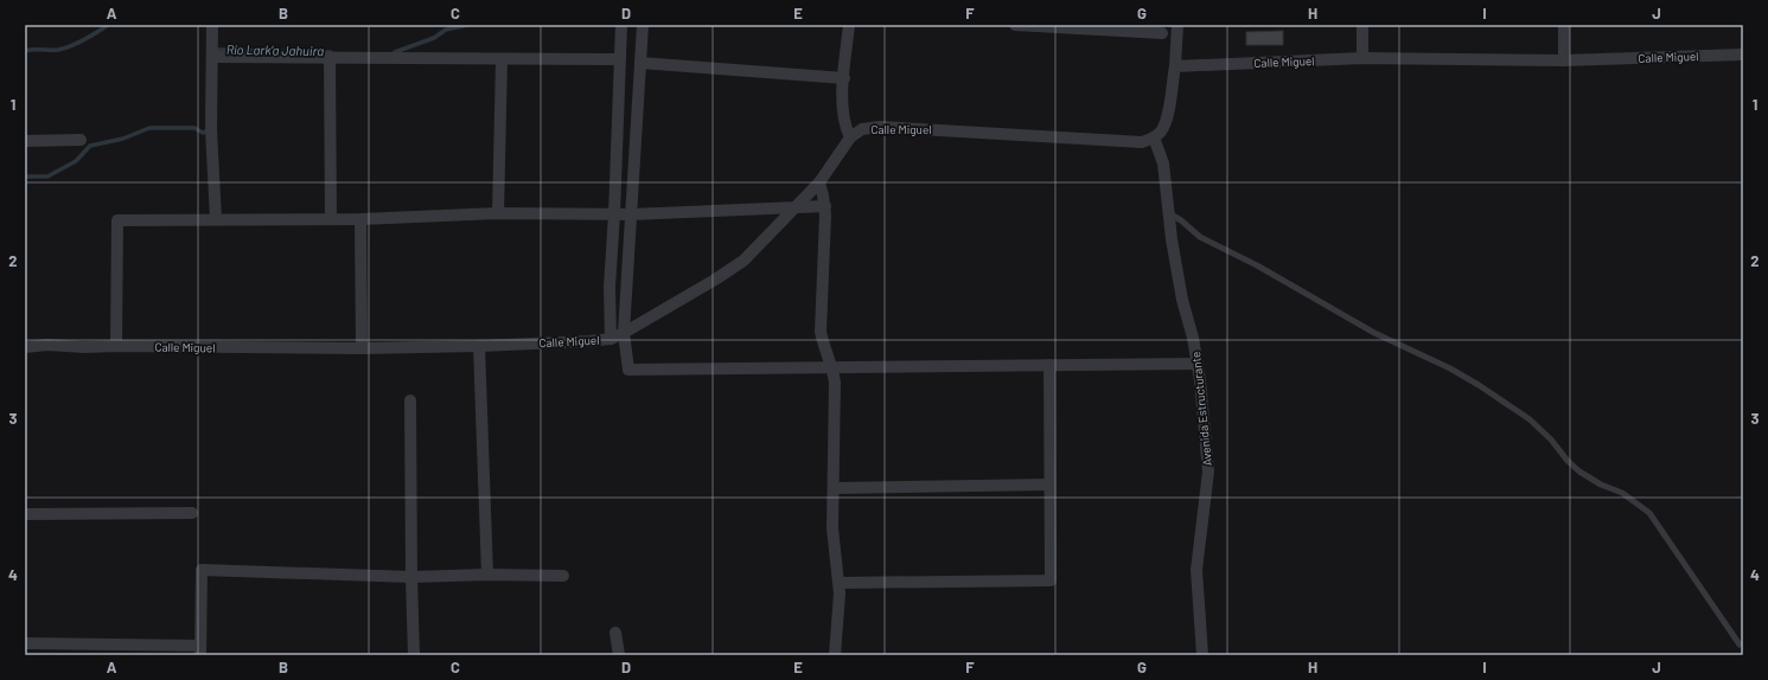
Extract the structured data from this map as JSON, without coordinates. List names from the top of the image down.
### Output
{
  "streets": {
    "street": ["Calle Miguel", "Avenida Estructurante"]
  },
  "crossings": [
    ["Calle Miguel", "Avenida Estructurante"]
  ],
  "water": ["Río Lark’a Jahuira"],
  "grid": {
    "columns": [
      "A",
      "B",
      "C",
      "D",
      "E",
      "F",
      "G",
      "H",
      "I",
      "J"
    ],
    "rows": [
      "1",
      "2",
      "3",
      "4"
    ]
  }
}
